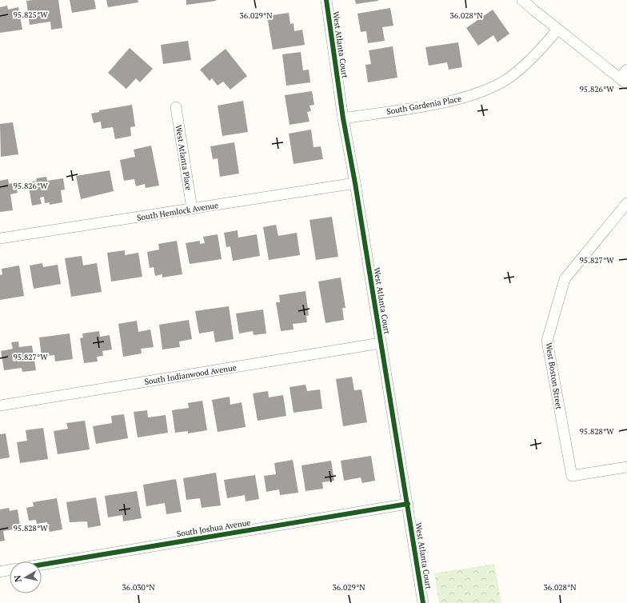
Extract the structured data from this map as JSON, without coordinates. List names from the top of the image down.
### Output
{
  "streets": {
    "street": [
      "West Atlanta Court",
      "South Gardenia Place",
      "West Atlanta Place",
      "South Hemlock Avenue",
      "South Indianwood Avenue",
      "West Boston Street",
      "South Joshua Avenue"
    ]
  },
  "crossings": [
    ["West Atlanta Court", "South Gardenia Place"],
    ["West Atlanta Court", "South Hemlock Avenue"],
    ["West Atlanta Court", "South Indianwood Avenue"],
    ["West Atlanta Court", "South Joshua Avenue"],
    ["West Atlanta Place", "South Hemlock Avenue"]
  ],
  "north": "left",
  "coordinates": [
    "95.825°W",
    "36.029°N",
    "36.028°N",
    "95.826°W",
    "95.827°W",
    "95.828°W",
    "36.030°N"
  ]
}
